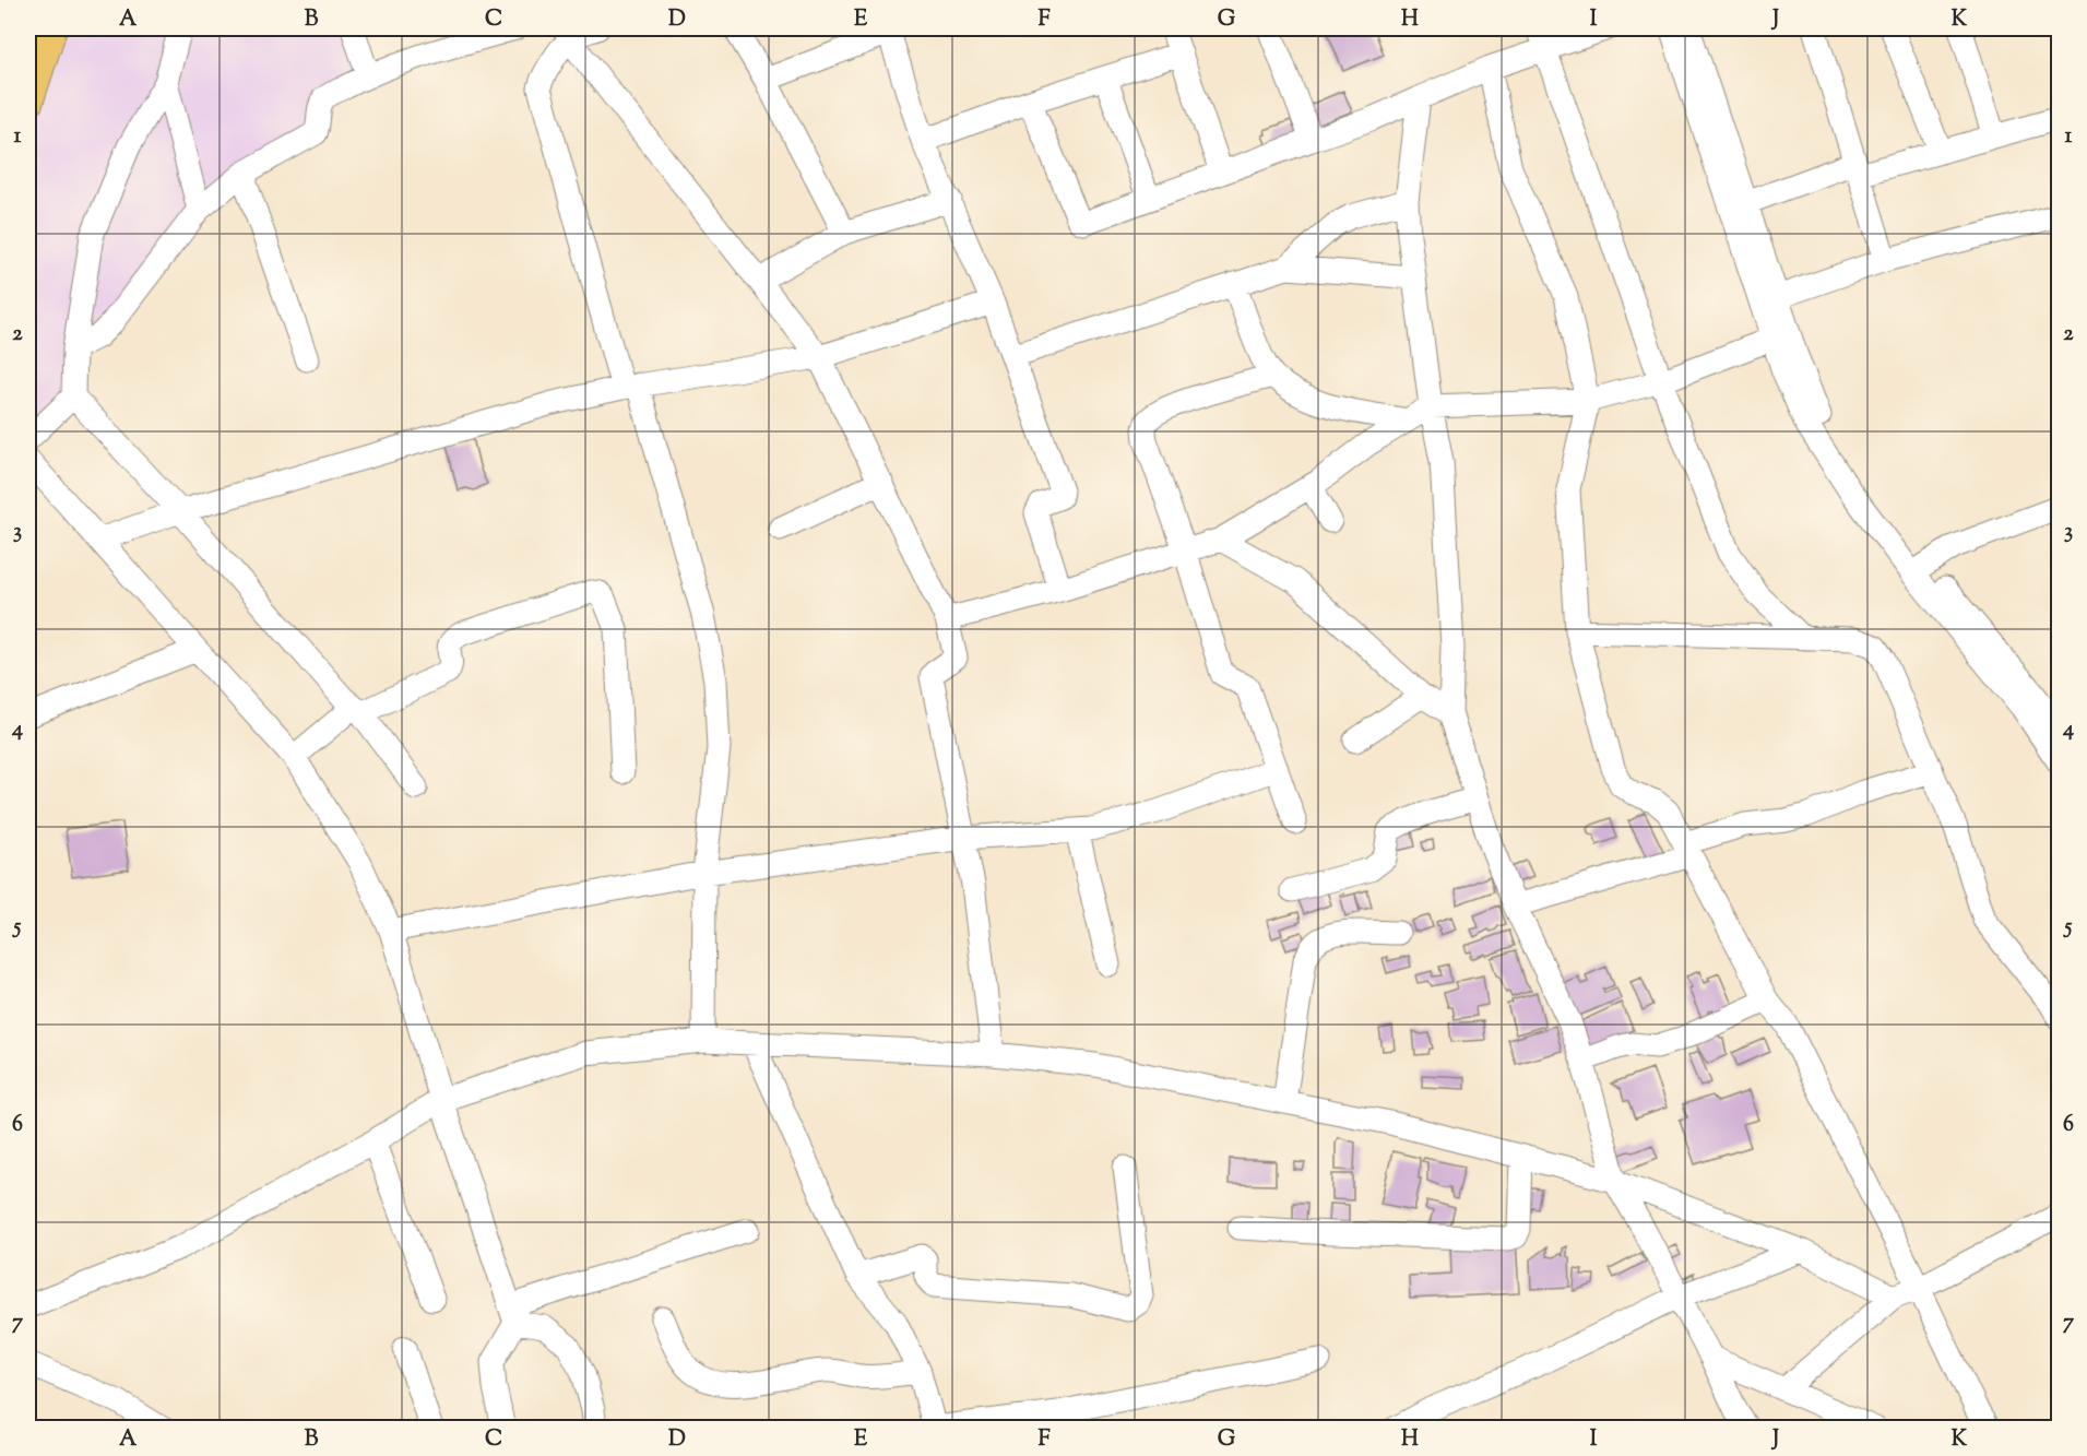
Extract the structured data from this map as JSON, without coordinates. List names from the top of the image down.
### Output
{
  "grid": {
    "columns": [
      "A",
      "B",
      "C",
      "D",
      "E",
      "F",
      "G",
      "H",
      "I",
      "J",
      "K"
    ],
    "rows": [
      "1",
      "2",
      "3",
      "4",
      "5",
      "6",
      "7"
    ]
  }
}
